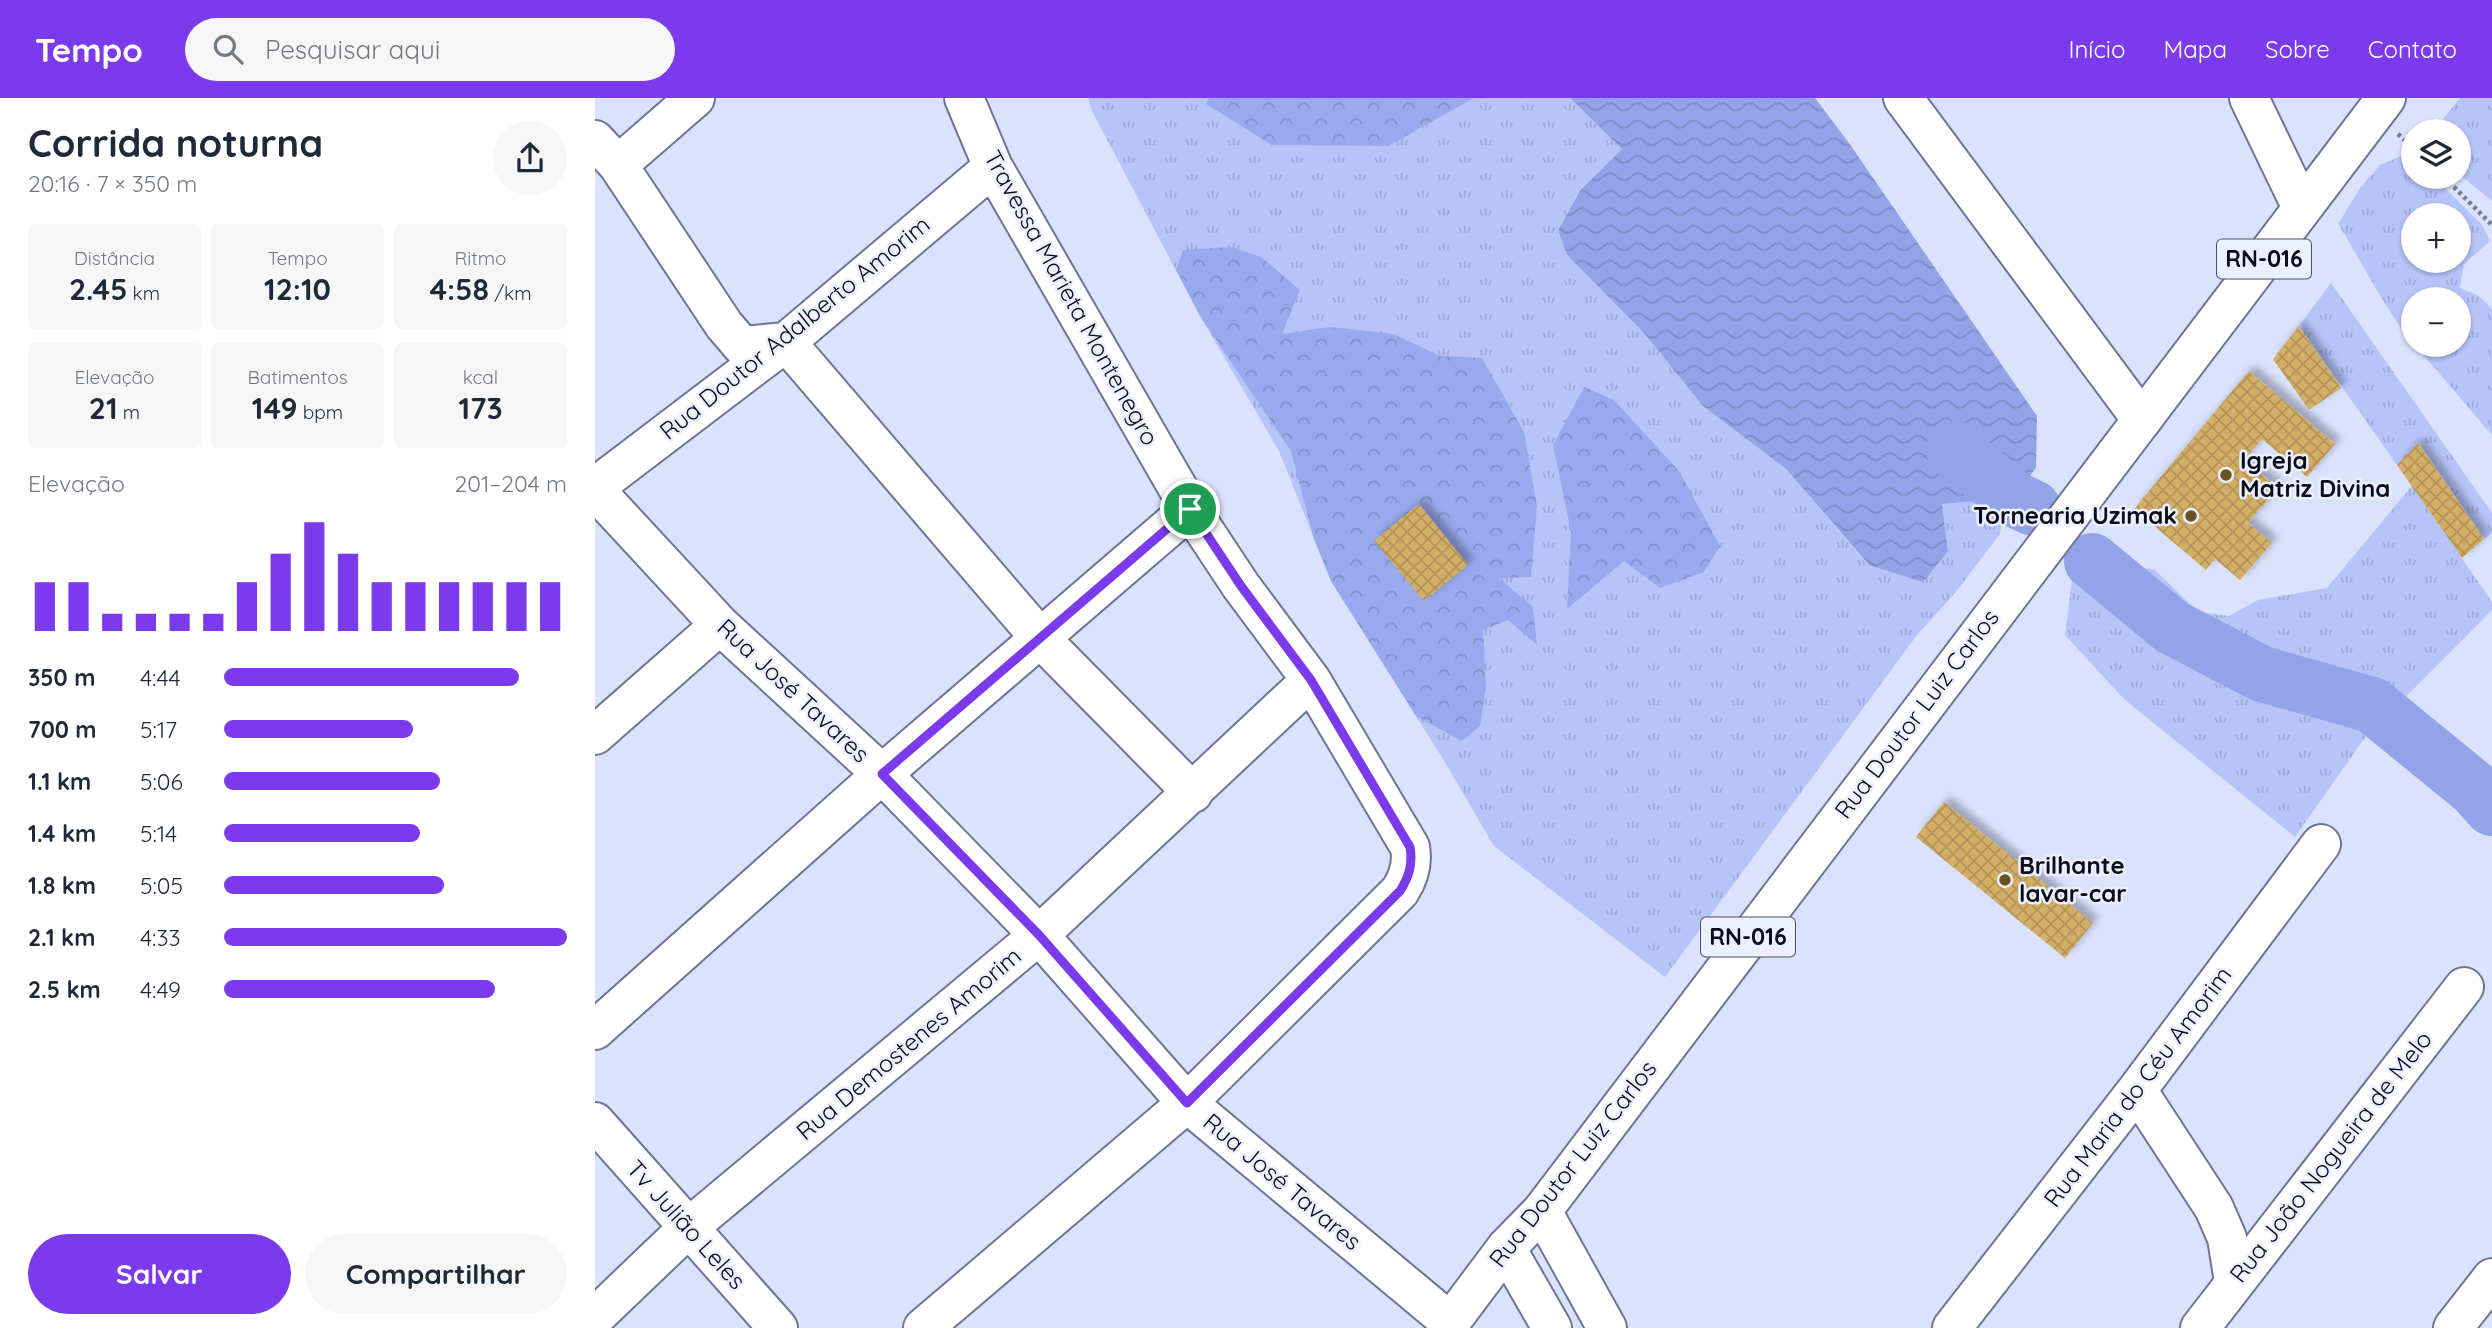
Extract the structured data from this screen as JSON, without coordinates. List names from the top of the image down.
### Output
{
  "streets": {
    "street": [
      "RN-016",
      "Travessa Marieta Montenegro",
      "Rua Doutor Adalberto Amorim",
      "Rua José Tavares",
      "Rua Doutor Luiz Carlos",
      "Rua Demostenes Amorim",
      "Rua Maria do Céu Amorim",
      "Rua João Nogueira de Melo",
      "Tv Julião Leles"
    ]
  },
  "crossings": [
    ["Travessa Marieta Montenegro", "Rua Doutor Adalberto Amorim"],
    ["Travessa Marieta Montenegro", "Rua José Tavares"],
    ["Travessa Marieta Montenegro", "Rua Demostenes Amorim"],
    ["Rua Doutor Adalberto Amorim", "Rua José Tavares"],
    ["Rua José Tavares", "Rua Doutor Luiz Carlos"],
    ["Rua José Tavares", "Rua Demostenes Amorim"],
    ["Rua Demostenes Amorim", "Tv Julião Leles"]
  ],
  "places": ["Igreja Matriz Divina", "Tornearia Uzimak", "Brilhante lavar-car"],
  "page": {
    "header": "Tempo",
    "search": "Pesquisar aqui",
    "nav": [
      "Início",
      "Mapa",
      "Sobre",
      "Contato"
    ],
    "heading": ["Corrida noturna", "20:16 · 7 × 350 m"],
    "map_buttons": ["+", "−"],
    "stats": [
      ["Distância", "2.45 km"],
      ["Tempo", "12:10"],
      ["Ritmo", "4:58 /km"],
      ["Elevação", "21 m"],
      ["Batimentos", "149 bpm"],
      ["kcal", "173"]
    ],
    "chart": ["Elevação", "201–204 m"],
    "list": [
      {
        "name": "350 m",
        "note": "4:44"
      },
      {
        "name": "700 m",
        "note": "5:17"
      },
      {
        "name": "1.1 km",
        "note": "5:06"
      },
      {
        "name": "1.4 km",
        "note": "5:14"
      },
      {
        "name": "1.8 km",
        "note": "5:05"
      },
      {
        "name": "2.1 km",
        "note": "4:33"
      },
      {
        "name": "2.5 km",
        "note": "4:49"
      }
    ],
    "buttons": ["Salvar", "Compartilhar"]
  }
}
